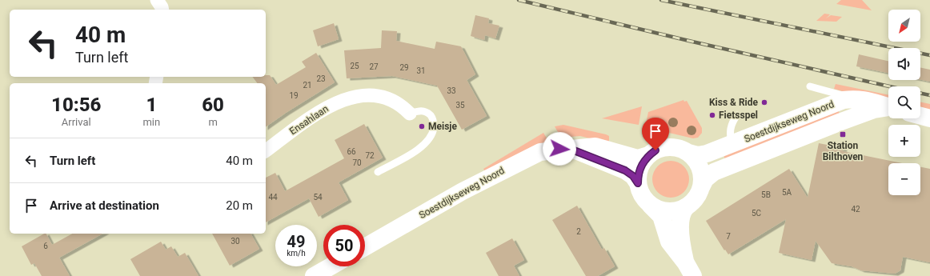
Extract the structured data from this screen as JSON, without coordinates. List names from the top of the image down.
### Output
{
  "streets": {
    "main road": ["Soestdijkseweg Noord"],
    "street": ["Ensahlaan"]
  },
  "places": {
    "other": ["Kiss & Ride", "Fietsspel", "Meisje"],
    "transit": ["Station Bilthoven"]
  },
  "house_numbers": [
    "25",
    "27",
    "29",
    "31",
    "23",
    "21",
    "33",
    "19",
    "35",
    "66",
    "72",
    "70",
    "5A",
    "5B",
    "44",
    "54",
    "42",
    "5C",
    "2",
    "7",
    "30",
    "6"
  ],
  "north": "bottom left",
  "page": {
    "map_buttons": ["+", "−"],
    "turn": ["40 m", "Turn left"],
    "eta": [
      "10:56",
      "Arrival",
      "1",
      "min",
      "60",
      "m"
    ],
    "list": [
      {
        "name": "Turn left",
        "value": "40 m"
      },
      {
        "name": "Arrive at destination",
        "value": "20 m"
      }
    ],
    "speed": "49 km/h",
    "limit": "50"
  }
}
